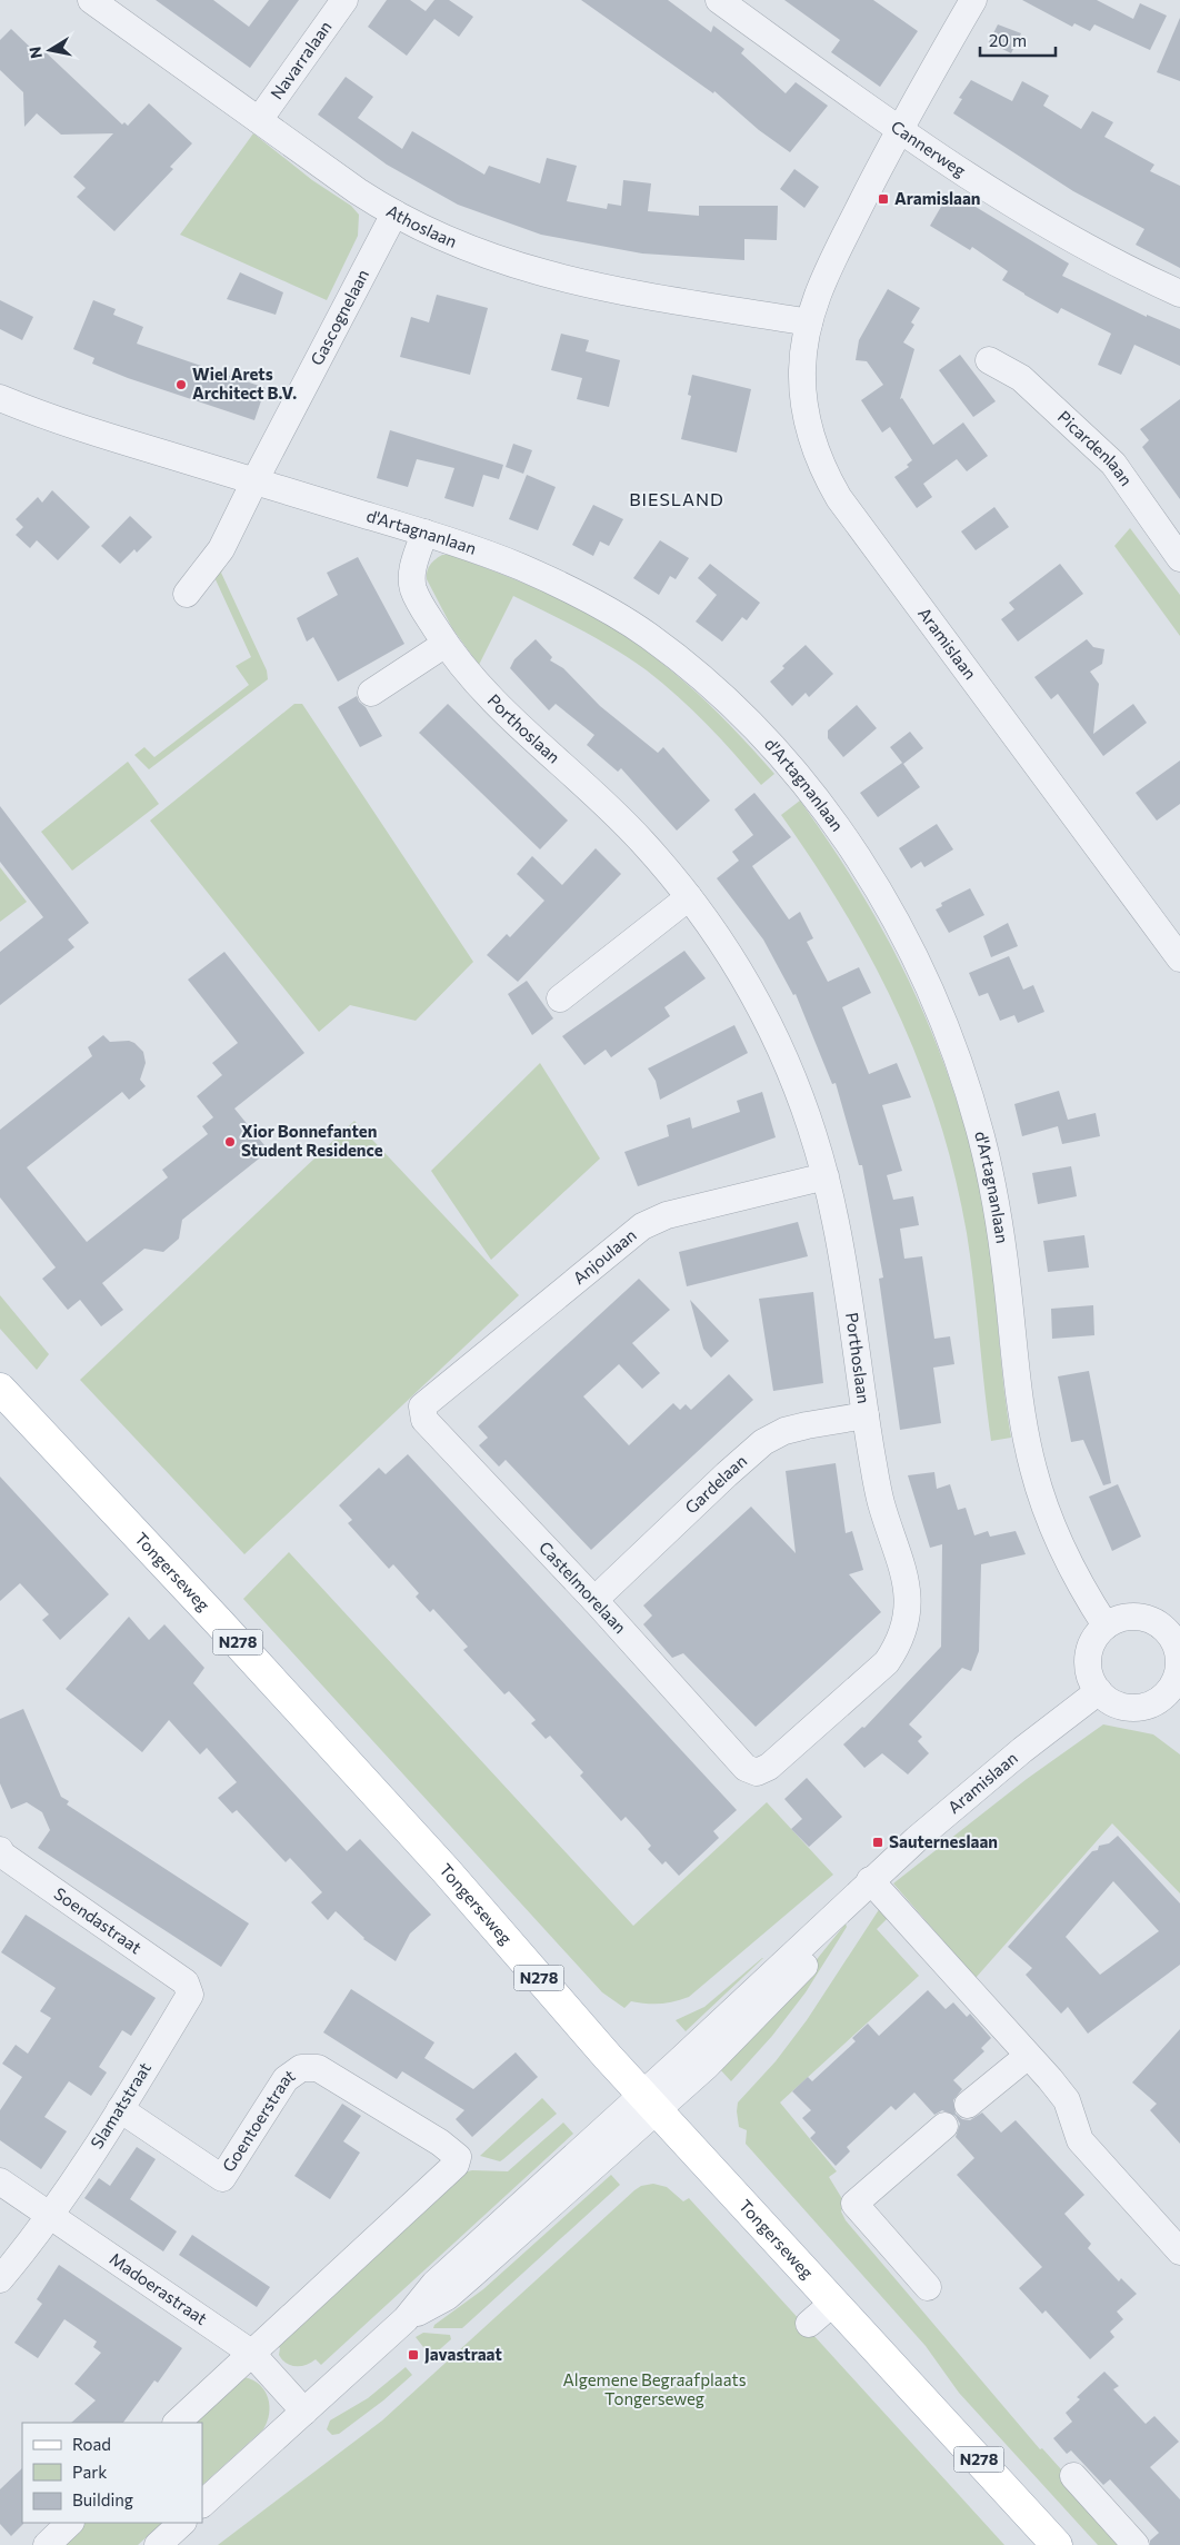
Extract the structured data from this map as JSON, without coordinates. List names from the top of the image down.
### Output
{
  "streets": {
    "main road": ["Tongerseweg", "N278"],
    "street": [
      "Navarralaan",
      "Cannerweg",
      "Athoslaan",
      "Gascognelaan",
      "Picardenlaan",
      "d'Artagnanlaan",
      "Aramislaan",
      "Porthoslaan",
      "Anjoulaan",
      "Gardelaan",
      "Castelmorelaan",
      "Soendastraat",
      "Slamatstraat",
      "Goentoerstraat",
      "Madoerastraat"
    ]
  },
  "crossings": [
    ["Navarralaan", "Athoslaan"],
    ["Cannerweg", "Aramislaan"],
    ["Athoslaan", "Gascognelaan"],
    ["Athoslaan", "Aramislaan"],
    ["Gascognelaan", "d'Artagnanlaan"],
    ["d'Artagnanlaan", "Aramislaan"],
    ["d'Artagnanlaan", "Porthoslaan"],
    ["Aramislaan", "Tongerseweg"],
    ["Porthoslaan", "Anjoulaan"],
    ["Porthoslaan", "Gardelaan"],
    ["Porthoslaan", "Castelmorelaan"],
    ["Anjoulaan", "Castelmorelaan"],
    ["Gardelaan", "Castelmorelaan"],
    ["Soendastraat", "Slamatstraat"],
    ["Slamatstraat", "Goentoerstraat"],
    ["Slamatstraat", "Madoerastraat"],
    ["Goentoerstraat", "Madoerastraat"]
  ],
  "districts": ["BIESLAND"],
  "parks": ["Algemene Begraafplaats Tongerseweg"],
  "places": {
    "transit": ["Aramislaan", "Sauterneslaan", "Javastraat"],
    "other": ["Wiel Arets Architect B.V.", "Xior Bonnefanten Student Residence"]
  },
  "legend": ["Road", "Park", "Building"],
  "scale_bar": "20 m",
  "north": "left"
}
